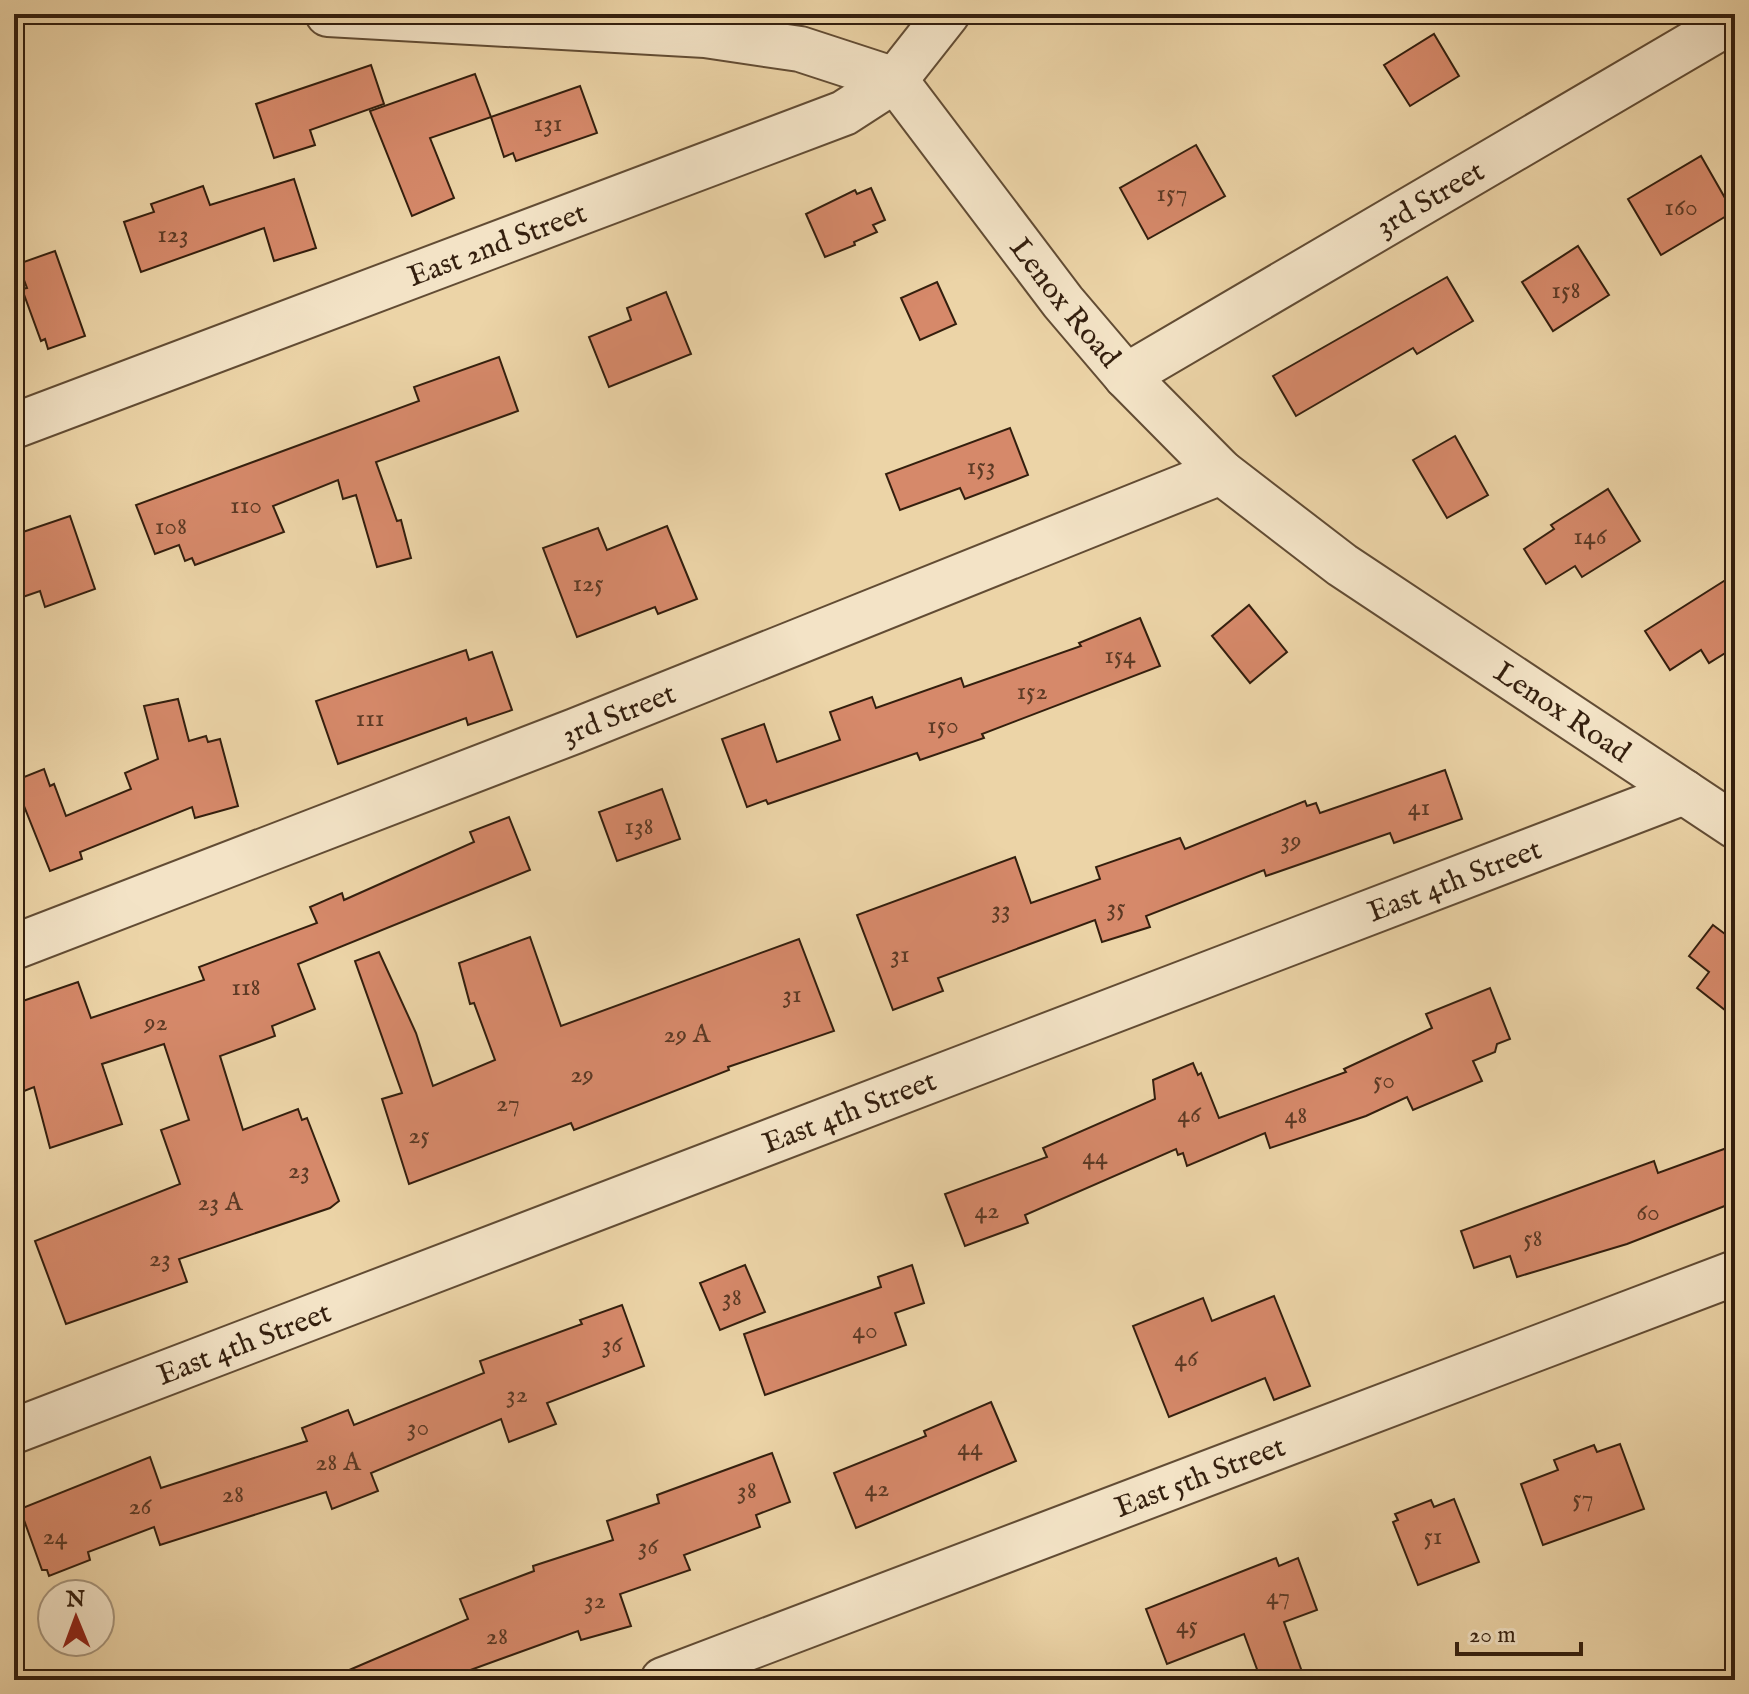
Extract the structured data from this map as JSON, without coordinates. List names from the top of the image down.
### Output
{
  "streets": {
    "street": [
      "3rd Street",
      "East 2nd Street",
      "Lenox Road",
      "East 4th Street",
      "East 5th Street"
    ]
  },
  "crossings": [
    ["3rd Street", "Lenox Road"],
    ["East 2nd Street", "Lenox Road"],
    ["Lenox Road", "East 4th Street"]
  ],
  "house_numbers": [
    "131",
    "157",
    "160",
    "123",
    "158",
    "153",
    "110",
    "108",
    "146",
    "125",
    "154",
    "152",
    "111",
    "150",
    "41",
    "138",
    "39",
    "35",
    "33",
    "31",
    "118",
    "31",
    "92",
    "29 A",
    "29",
    "50",
    "27",
    "46",
    "48",
    "25",
    "44",
    "23",
    "23 A",
    "42",
    "60",
    "58",
    "23",
    "38",
    "40",
    "36",
    "46",
    "32",
    "30",
    "44",
    "28 A",
    "42",
    "38",
    "28",
    "57",
    "26",
    "24",
    "51",
    "36",
    "47",
    "32",
    "45",
    "28"
  ],
  "scale_bar": "20 m",
  "north": "top"
}
